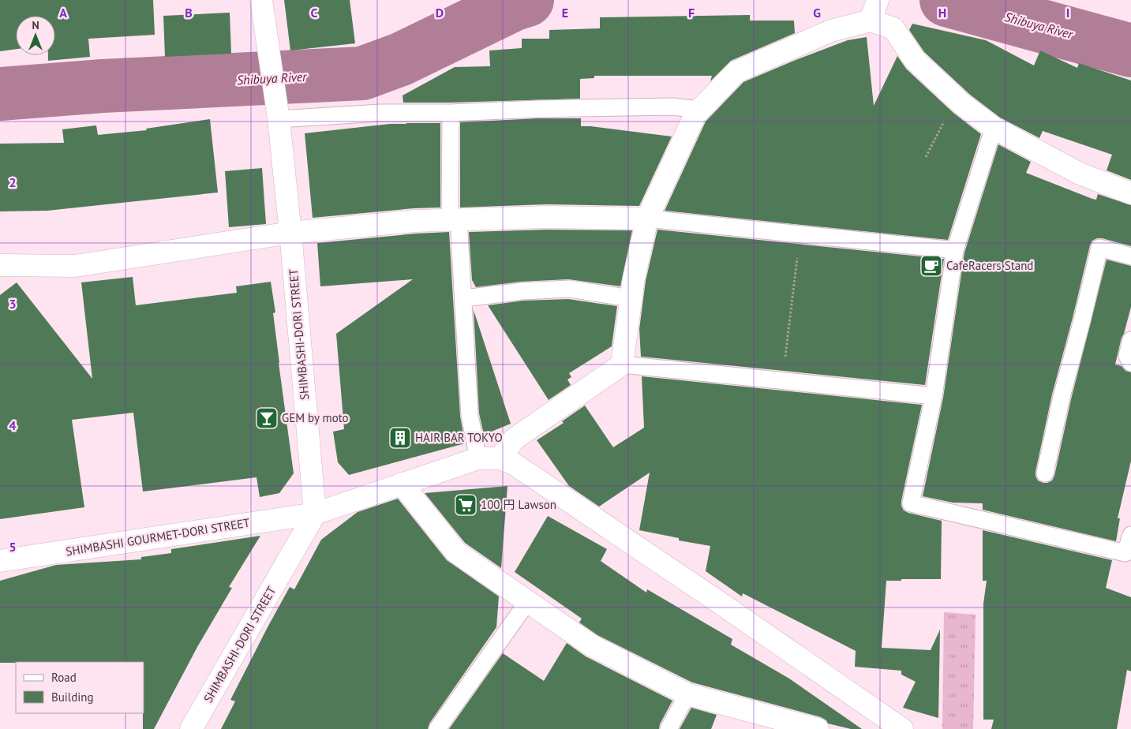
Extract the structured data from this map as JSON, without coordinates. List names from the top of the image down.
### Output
{
  "streets": {
    "street": ["SHIMBASHI-DORI STREET", "SHIMBASHI GOURMET-DORI STREET"]
  },
  "crossings": [
    ["SHIMBASHI-DORI STREET", "SHIMBASHI GOURMET-DORI STREET"]
  ],
  "water": ["Shibuya River"],
  "places": {
    "cafe": ["CafeRacers Stand"],
    "bar": ["GEM by moto"],
    "building": ["HAIR BAR TOKYO"],
    "supermarket": ["100 円 Lawson"]
  },
  "legend": ["Road", "Building"],
  "north": "top",
  "grid": {
    "columns": [
      "A",
      "B",
      "C",
      "D",
      "E",
      "F",
      "G",
      "H",
      "I"
    ],
    "rows": [
      "2",
      "3",
      "4",
      "5"
    ]
  }
}
